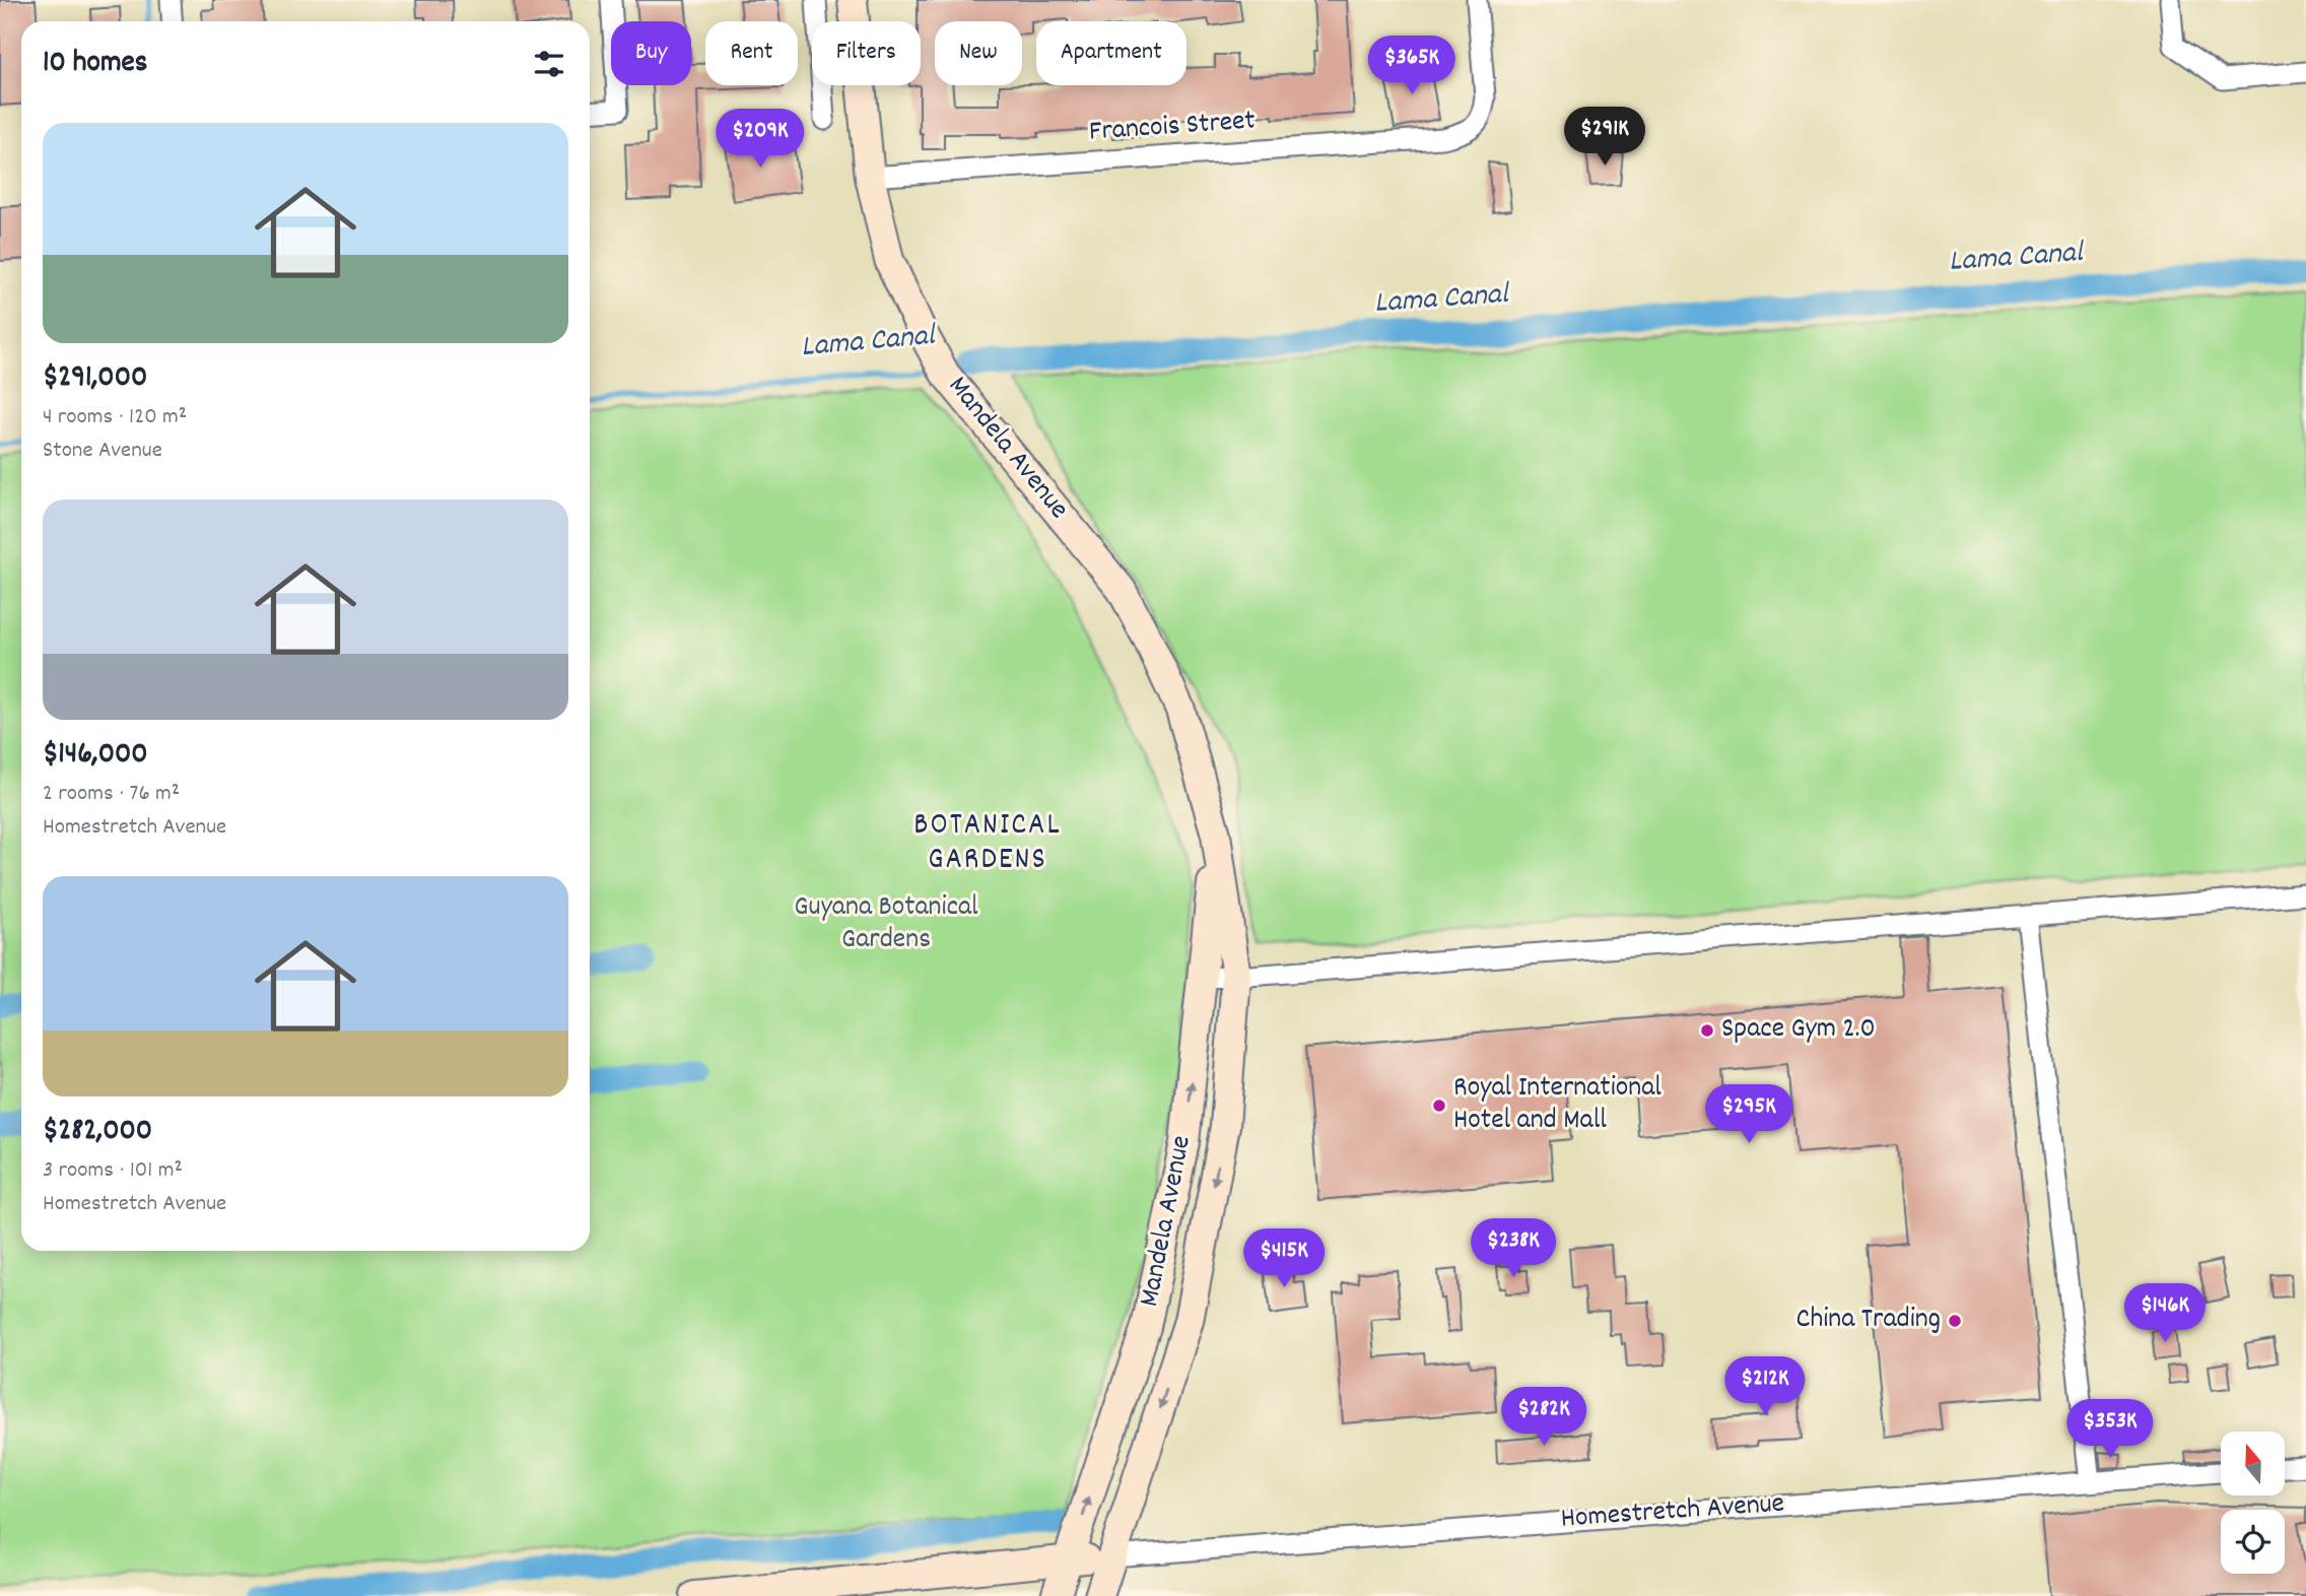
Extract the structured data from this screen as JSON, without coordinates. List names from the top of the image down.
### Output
{
  "streets": {
    "main road": ["Mandela Avenue"],
    "street": ["Francois Street", "Homestretch Avenue"]
  },
  "crossings": [
    ["Francois Street", "Mandela Avenue"],
    ["Mandela Avenue", "Homestretch Avenue"]
  ],
  "districts": ["BOTANICAL GARDENS"],
  "water": ["Lama Canal"],
  "parks": ["Guyana Botanical Gardens"],
  "places": ["Space Gym 2.0", "Royal International Hotel and Mall", "China Trading"],
  "north": "top",
  "page": {
    "chip": [
      "Buy",
      "Rent",
      "Filters",
      "New",
      "Apartment"
    ],
    "heading": "10 homes",
    "price": [
      "$365K",
      "$291K",
      "$209K",
      "$295K",
      "$238K",
      "$415K",
      "$146K",
      "$212K",
      "$282K",
      "$353K"
    ],
    "list": [
      {
        "name": "$291,000",
        "note": "4 rooms · 120 m² · Stone Avenue"
      },
      {
        "name": "$146,000",
        "note": "2 rooms · 76 m² · Homestretch Avenue"
      },
      {
        "name": "$282,000",
        "note": "3 rooms · 101 m² · Homestretch Avenue"
      }
    ]
  }
}
